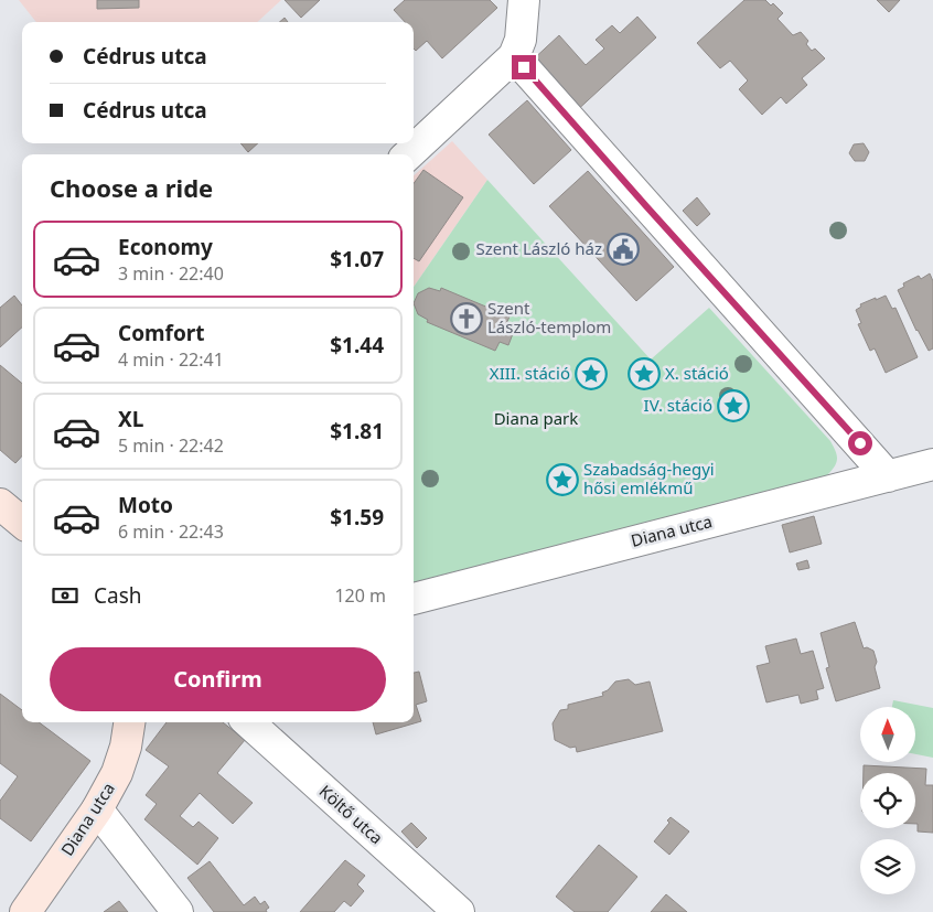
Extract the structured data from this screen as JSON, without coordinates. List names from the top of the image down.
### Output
{
  "streets": {
    "street": ["Diana utca", "Költő utca"]
  },
  "parks": ["Diana park"],
  "places": {
    "public building": ["Szent László ház"],
    "church": ["Szent László-templom"],
    "place": [
      "XIII. stáció",
      "X. stáció",
      "IV. stáció",
      "Szabadság-hegyi hősi emlékmű"
    ]
  },
  "north": "top",
  "page": {
    "banner": ["Cédrus utca", "Cédrus utca"],
    "heading": "Choose a ride",
    "list": [
      {
        "name": "Economy",
        "note": "3 min · 22:40",
        "value": "$1.07"
      },
      {
        "name": "Comfort",
        "note": "4 min · 22:41",
        "value": "$1.44"
      },
      {
        "name": "XL",
        "note": "5 min · 22:42",
        "value": "$1.81"
      },
      {
        "name": "Moto",
        "note": "6 min · 22:43",
        "value": "$1.59"
      }
    ],
    "pay": ["Cash", "120 m"],
    "buttons": "Confirm"
  }
}
